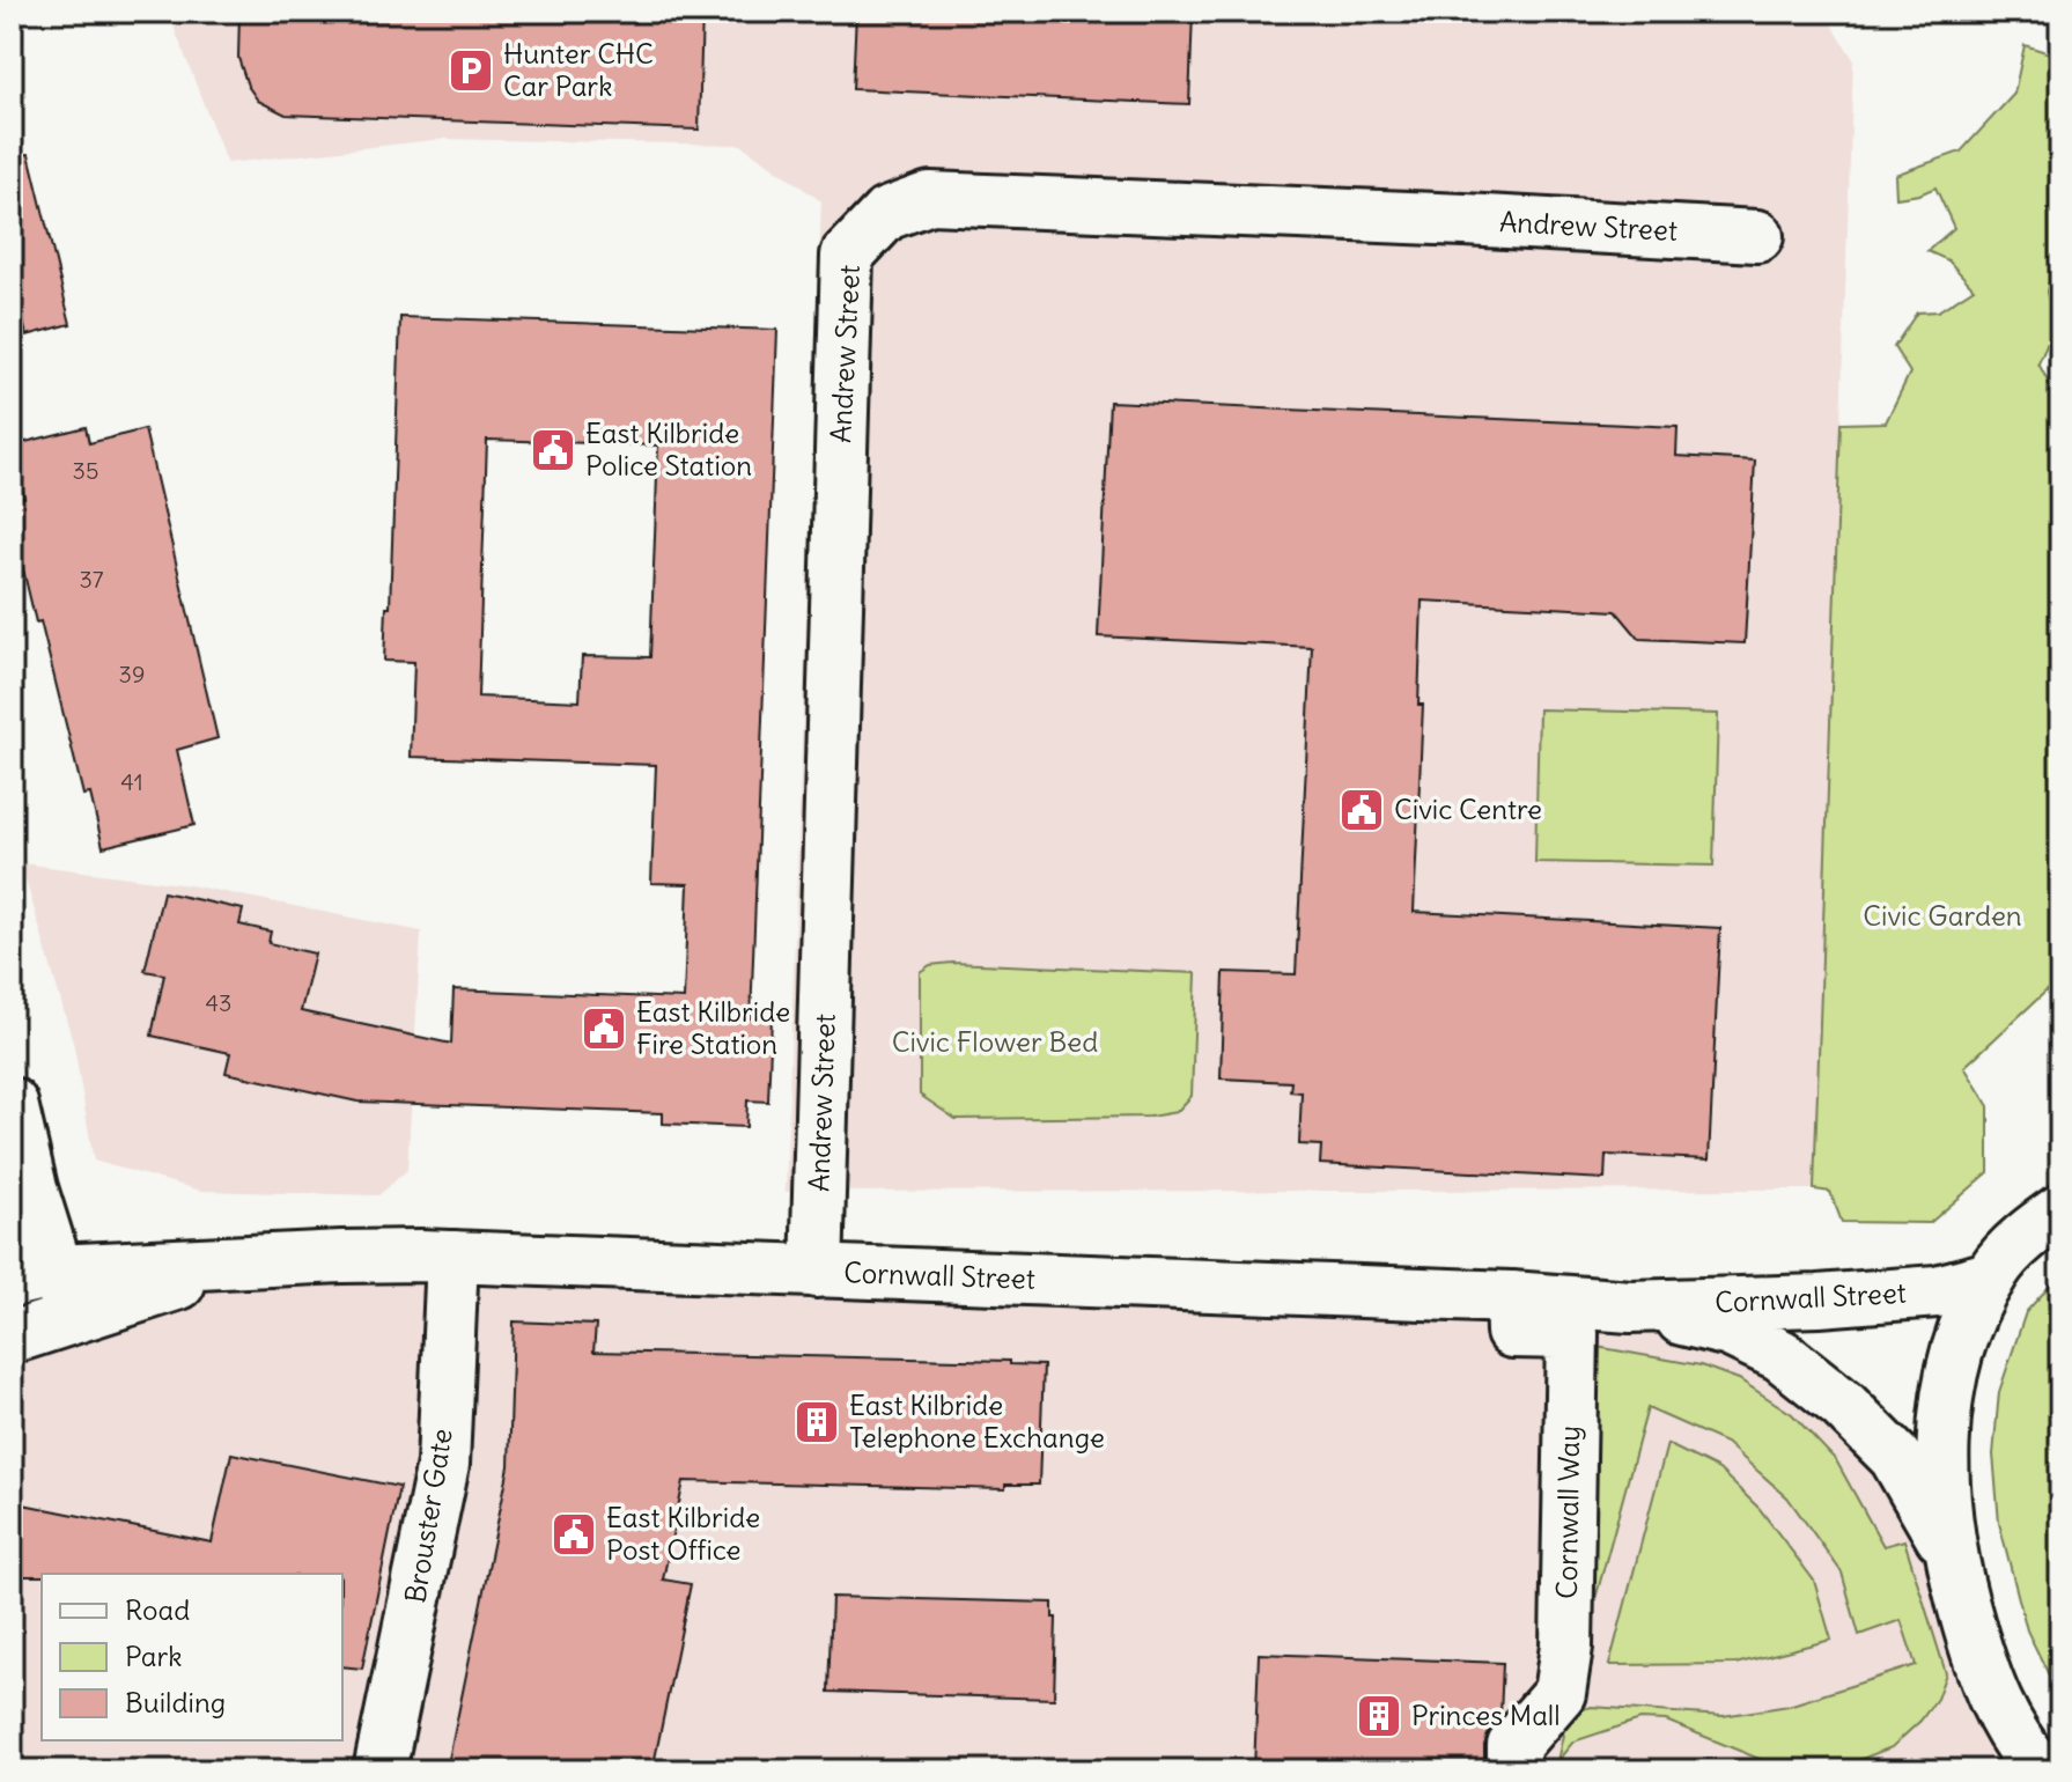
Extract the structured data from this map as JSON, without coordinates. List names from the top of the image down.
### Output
{
  "streets": {
    "street": [
      "Andrew Street",
      "Cornwall Street",
      "Cornwall Way",
      "Brouster Gate"
    ]
  },
  "crossings": [
    ["Andrew Street", "Cornwall Street"],
    ["Cornwall Street", "Cornwall Way"],
    ["Cornwall Street", "Brouster Gate"]
  ],
  "parks": ["Civic Garden", "Civic Flower Bed"],
  "places": {
    "parking": ["Hunter CHC Car Park"],
    "public building": [
      "East Kilbride Police Station",
      "Civic Centre",
      "East Kilbride Fire Station",
      "East Kilbride Post Office"
    ],
    "building": ["East Kilbride Telephone Exchange", "Princes Mall"]
  },
  "house_numbers": [
    "35",
    "37",
    "39",
    "41",
    "43"
  ],
  "legend": ["Road", "Park", "Building"]
}
